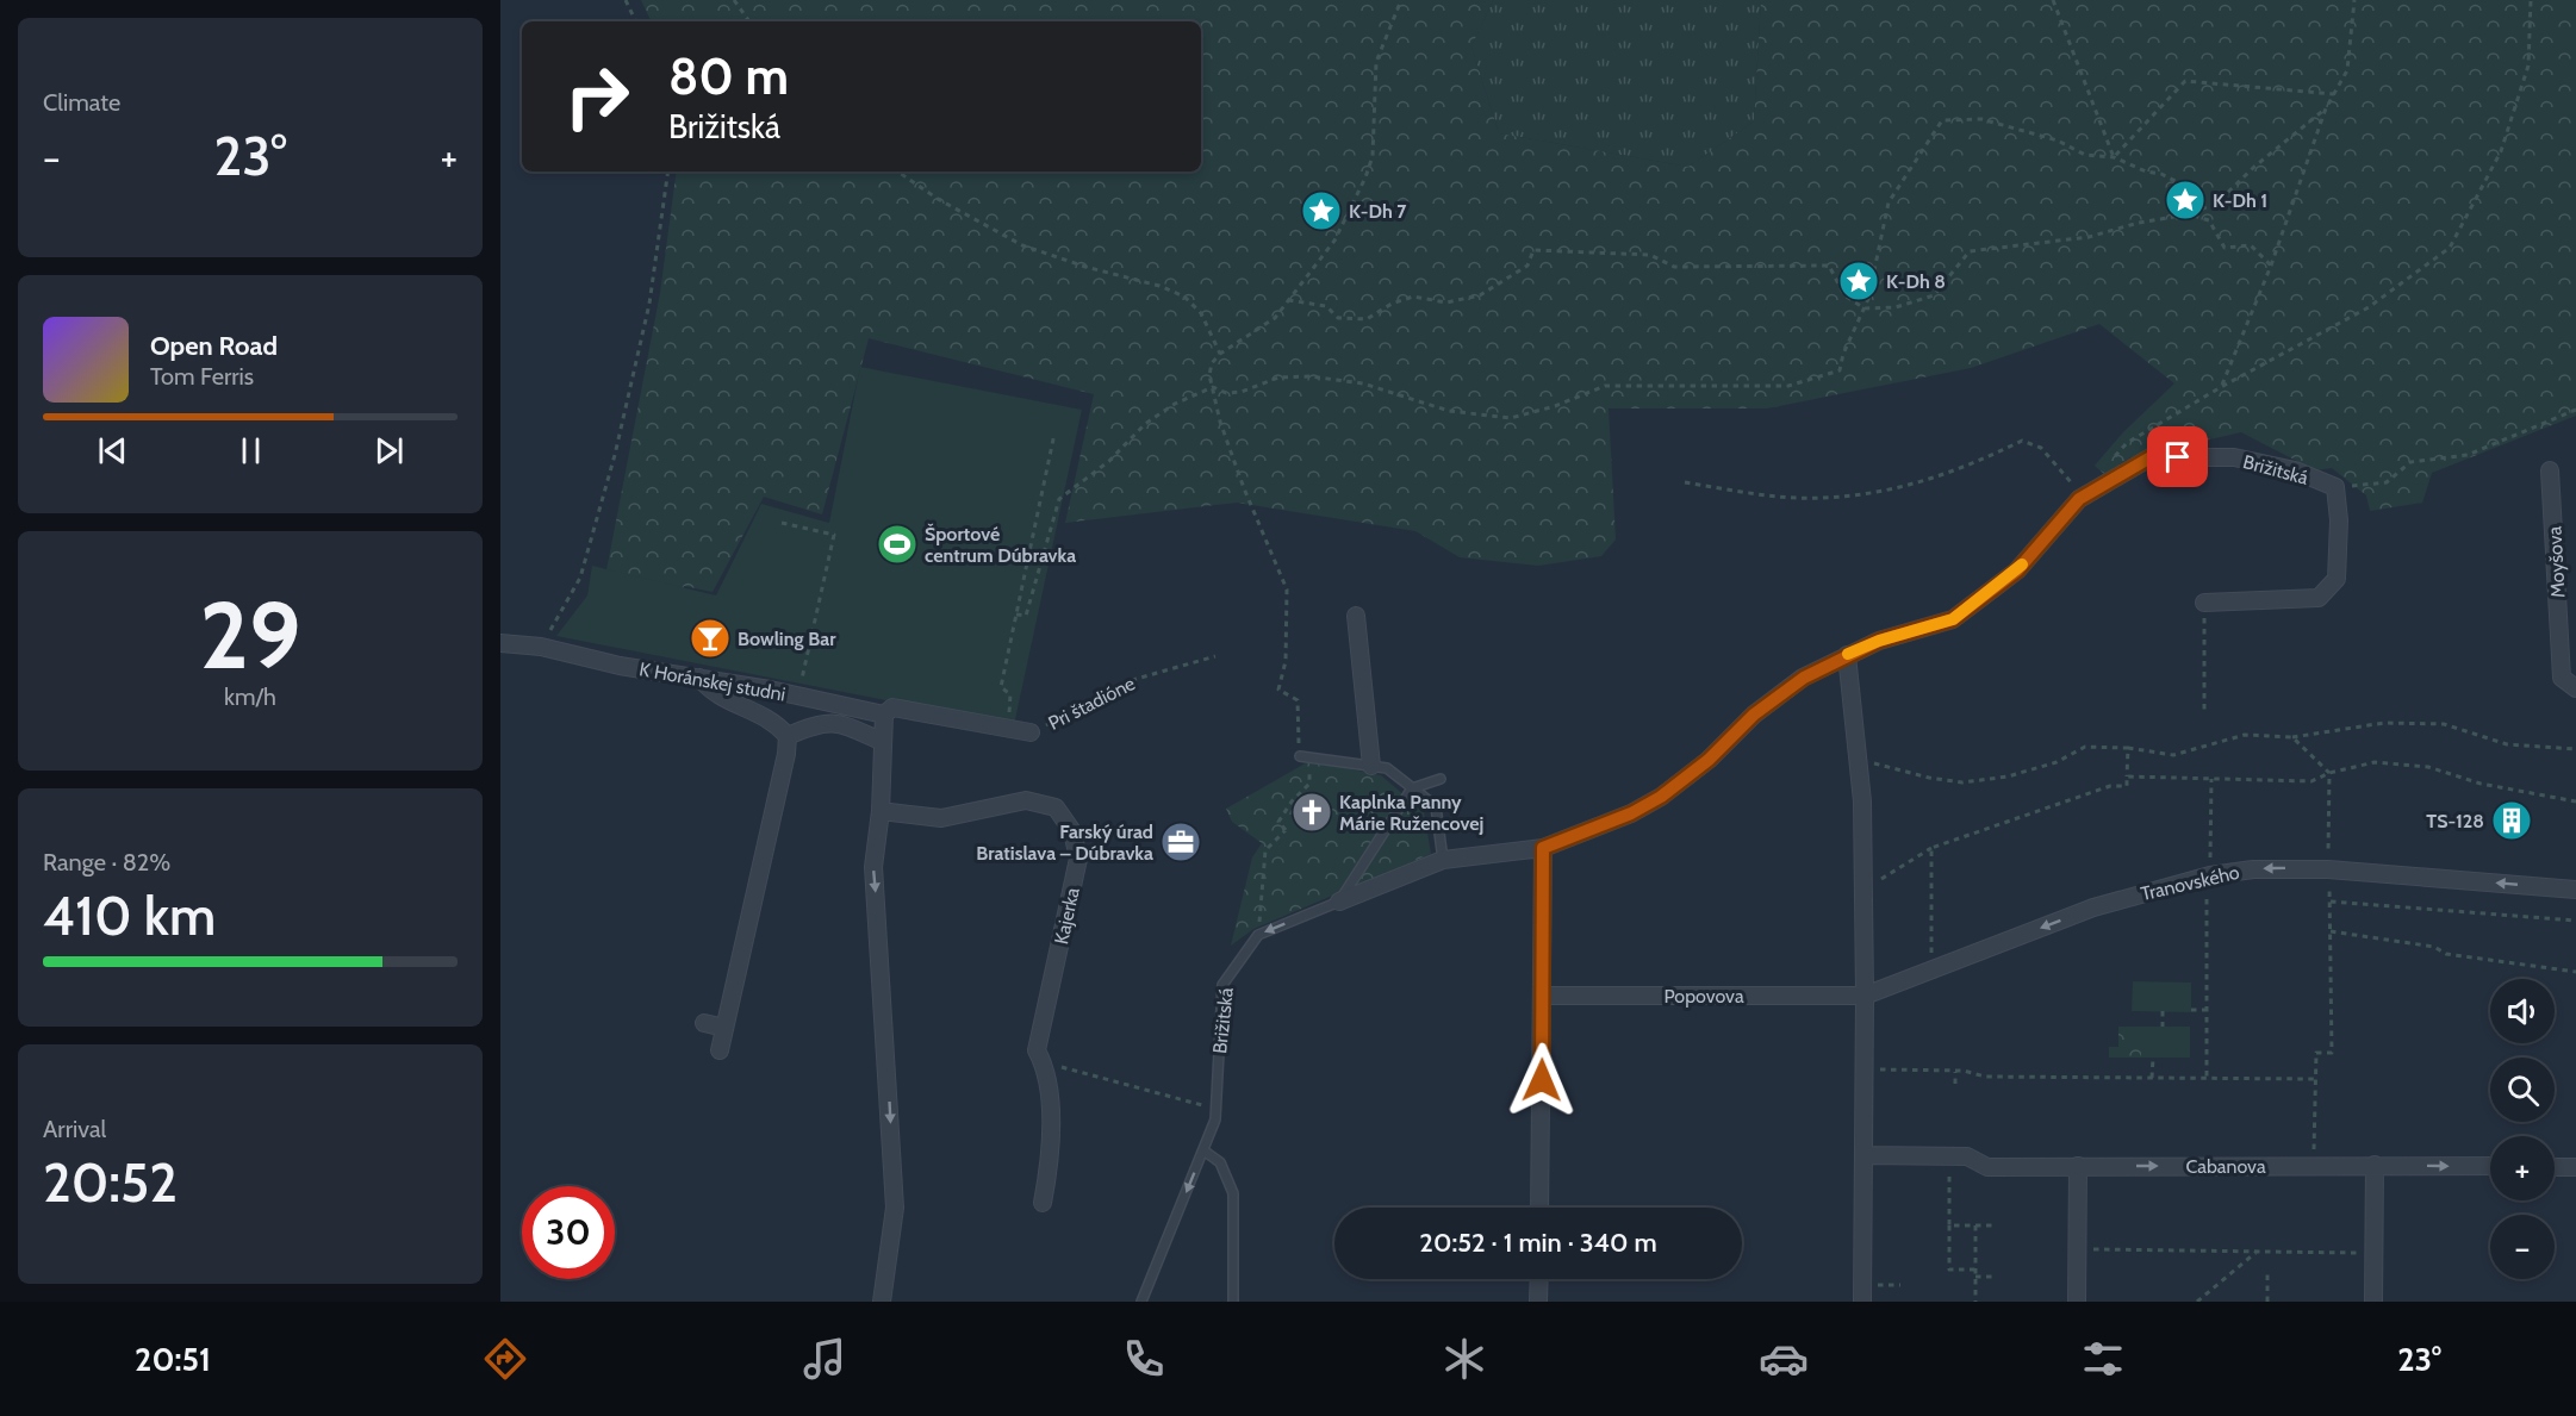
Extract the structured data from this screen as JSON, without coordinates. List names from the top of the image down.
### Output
{
  "streets": {
    "street": [
      "Brižitská",
      "Moyšova",
      "K Horánskej studni",
      "Pri štadióne",
      "Tranovského",
      "Kajerka",
      "Popovova",
      "Cabanova"
    ]
  },
  "crossings": [
    ["K Horánskej studni", "Pri štadióne"],
    ["Tranovského", "Popovova"]
  ],
  "one_way": ["Tranovského", "Cabanova"],
  "places": {
    "place": ["K-Dh 1", "K-Dh 7", "K-Dh 8"],
    "sports": ["Športové centrum Dúbravka"],
    "bar": ["Bowling Bar"],
    "church": ["Kaplnka Panny Márie Ružencovej"],
    "building": ["TS-128"],
    "office": ["Farský úrad Bratislava – Dúbravka"]
  },
  "page": {
    "tile": [
      "Climate",
      ["29", "km/h"],
      ["Range · 82%", "410 km"],
      ["Arrival", "20:52"]
    ],
    "turn": ["80 m", "Brižitská"],
    "heat": ["−", "23°", "+"],
    "song": ["Open Road", "Tom Ferris"],
    "map_buttons": ["+", "−"],
    "limit": "30",
    "trip": "20:52 · 1 min · 340 m",
    "tabs": ["20:51", "23°"]
  }
}
